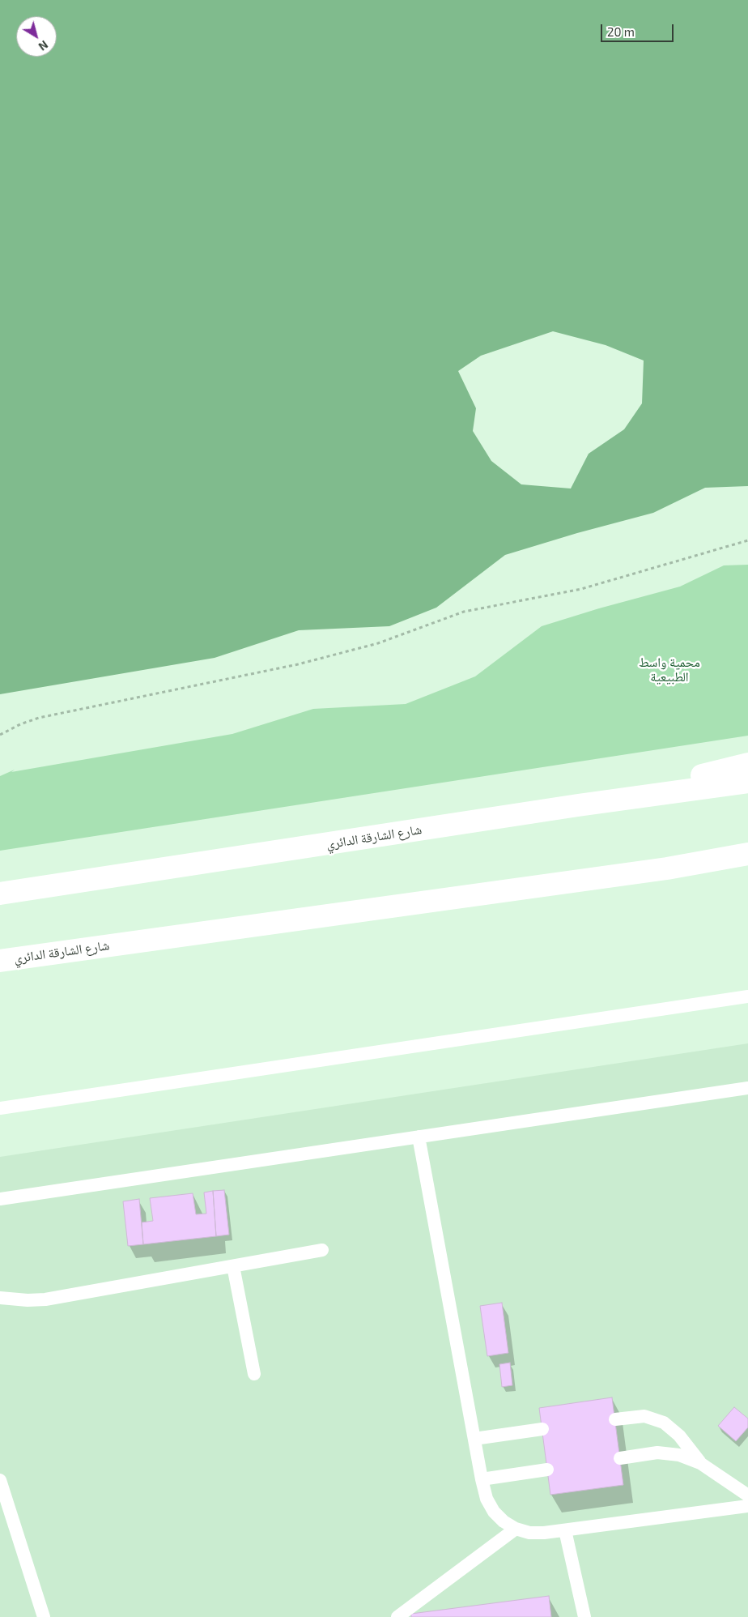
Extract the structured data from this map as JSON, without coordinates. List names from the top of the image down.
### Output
{
  "streets": {
    "highway": ["شارع الشارقة الدائري"]
  },
  "parks": ["محمية واسط الطبيعية"],
  "scale_bar": "20 m",
  "north": "bottom right"
}
